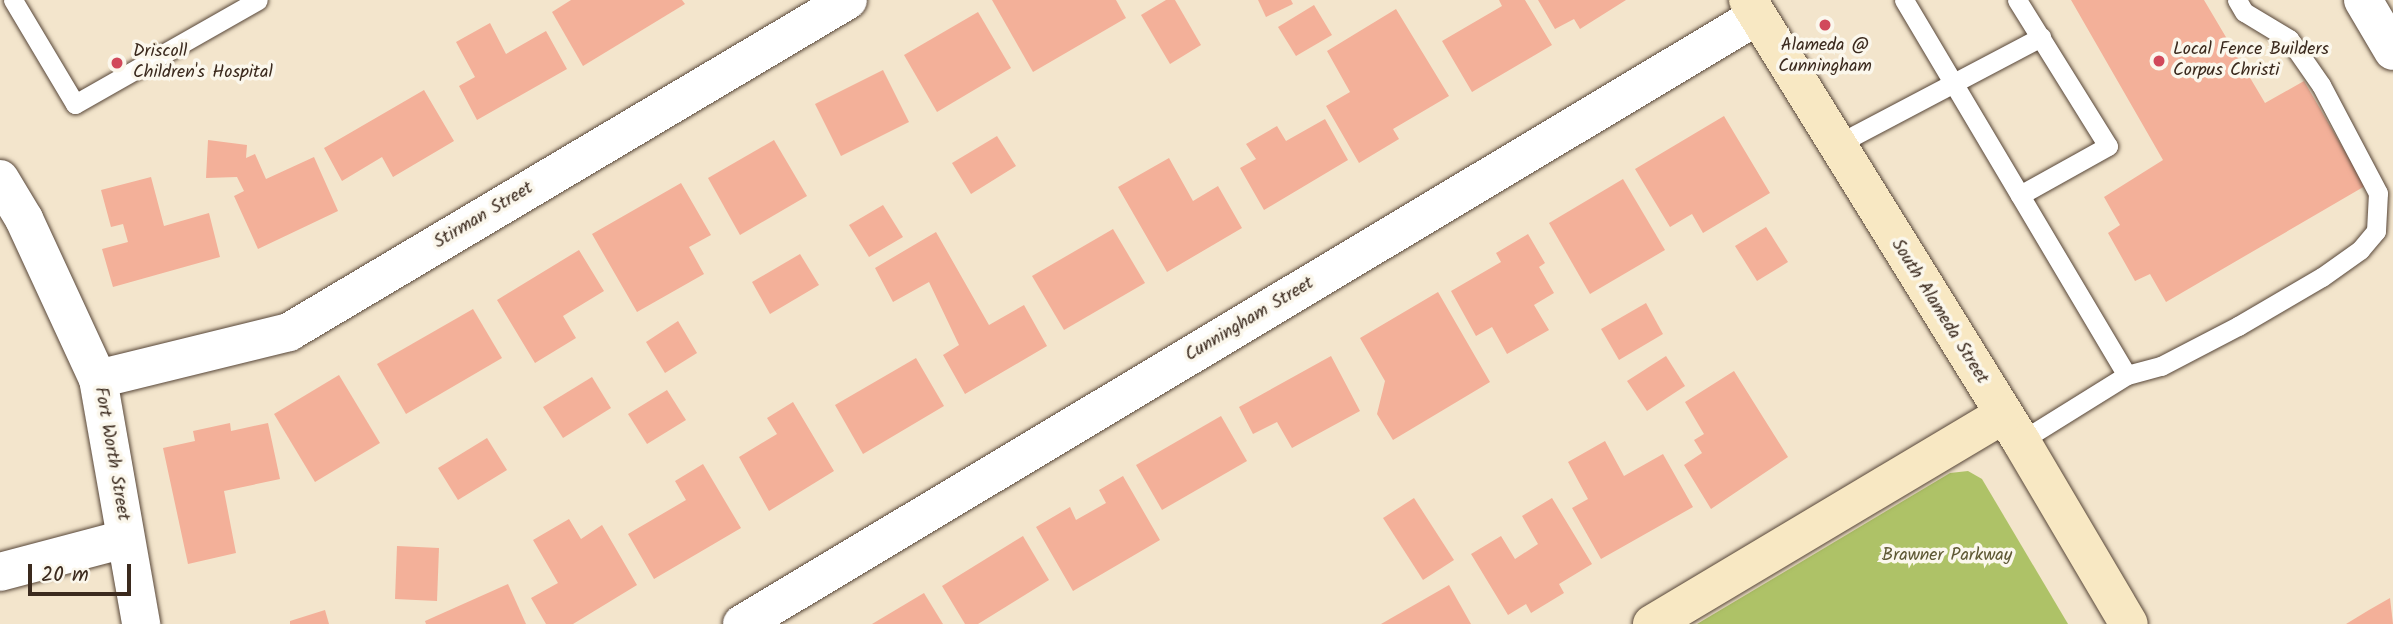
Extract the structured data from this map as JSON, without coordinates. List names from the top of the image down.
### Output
{
  "streets": {
    "main road": ["South Alameda Street"],
    "street": ["Stirman Street", "Cunningham Street", "Fort Worth Street"]
  },
  "crossings": [
    ["Stirman Street", "Fort Worth Street"],
    ["South Alameda Street", "Cunningham Street"]
  ],
  "parks": ["Brawner Parkway"],
  "places": ["Alameda @ Cunningham", "Local Fence Builders Corpus Christi", "Driscoll Children's Hospital"],
  "scale_bar": "20 m"
}
